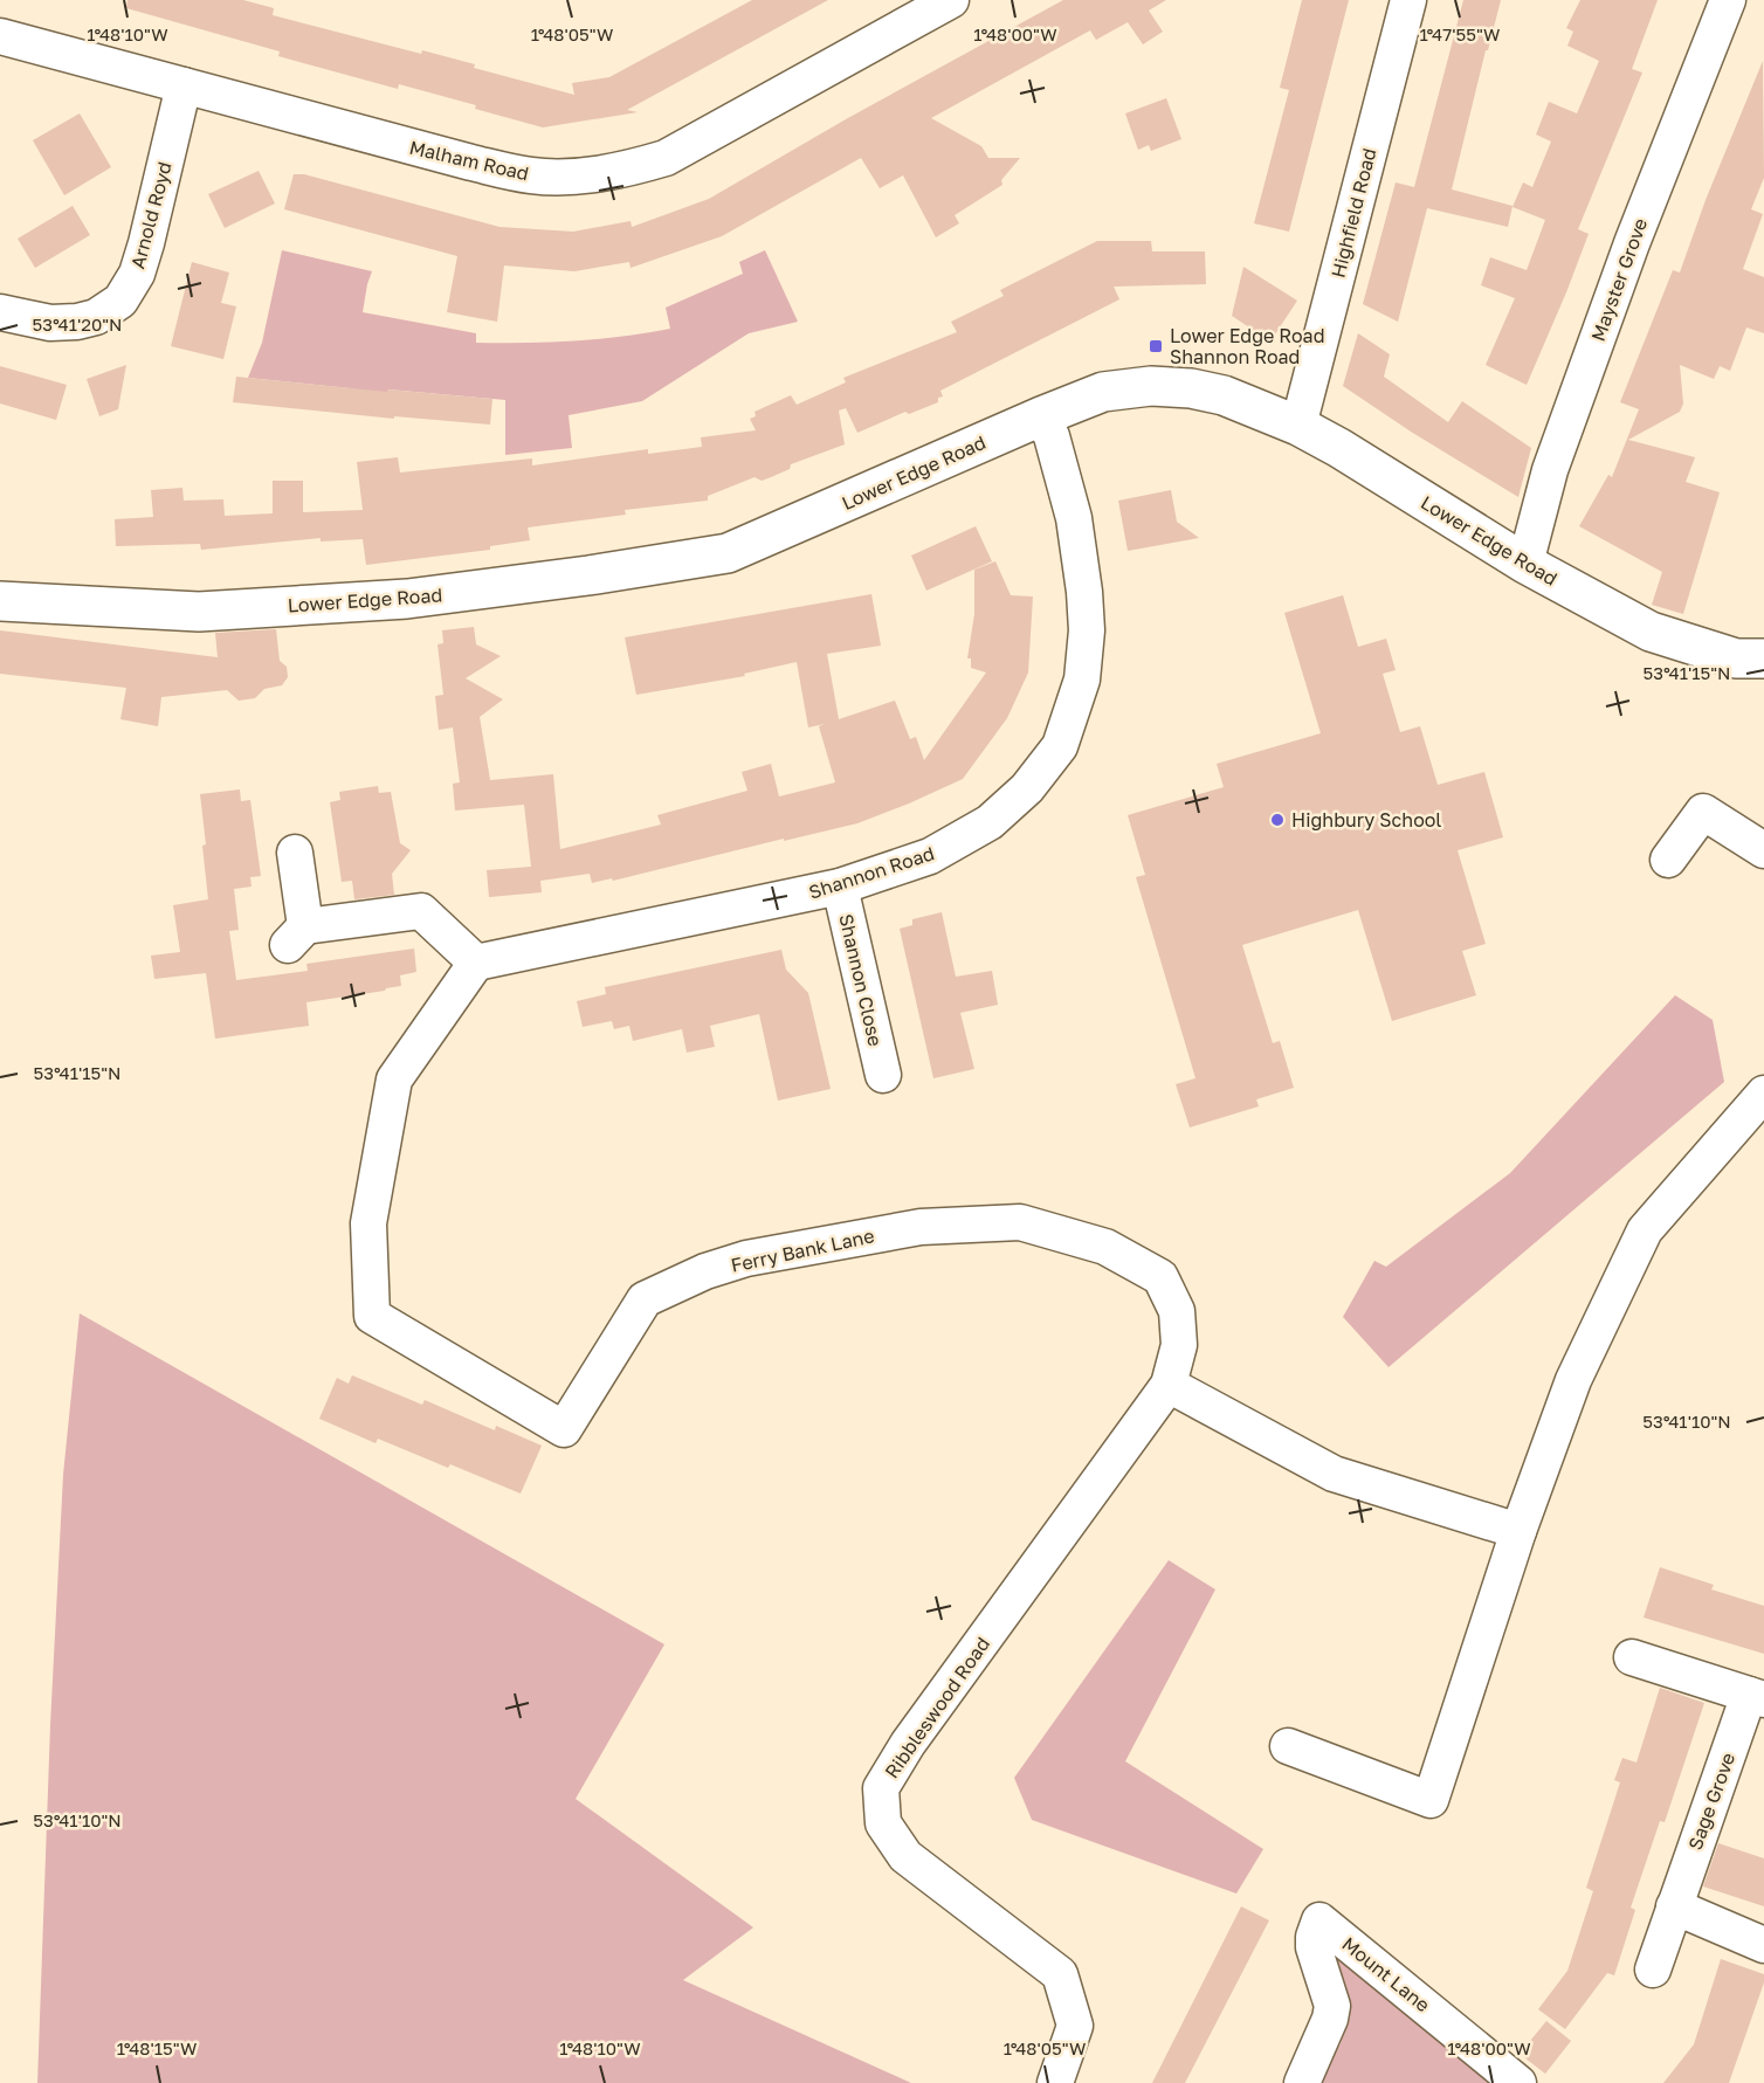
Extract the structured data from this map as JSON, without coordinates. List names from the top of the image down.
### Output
{
  "streets": {
    "street": [
      "Malham Road",
      "Highfield Road",
      "Arnold Royd",
      "Mayster Grove",
      "Lower Edge Road",
      "Shannon Road",
      "Shannon Close",
      "Ferry Bank Lane",
      "Ribbleswood Road",
      "Sage Grove",
      "Mount Lane"
    ]
  },
  "crossings": [
    ["Malham Road", "Arnold Royd"],
    ["Highfield Road", "Lower Edge Road"],
    ["Mayster Grove", "Lower Edge Road"],
    ["Lower Edge Road", "Shannon Road"],
    ["Shannon Road", "Shannon Close"],
    ["Shannon Road", "Ferry Bank Lane"],
    ["Ferry Bank Lane", "Ribbleswood Road"]
  ],
  "places": {
    "transit": ["Lower Edge Road Shannon Road"],
    "other": ["Highbury School"]
  },
  "coordinates": [
    "1°48'10\"W",
    "1°48'05\"W",
    "1°48'00\"W",
    "1°47'55\"W",
    "53°41'20\"N",
    "53°41'15\"N",
    "53°41'10\"N",
    "1°48'15\"W"
  ]
}
